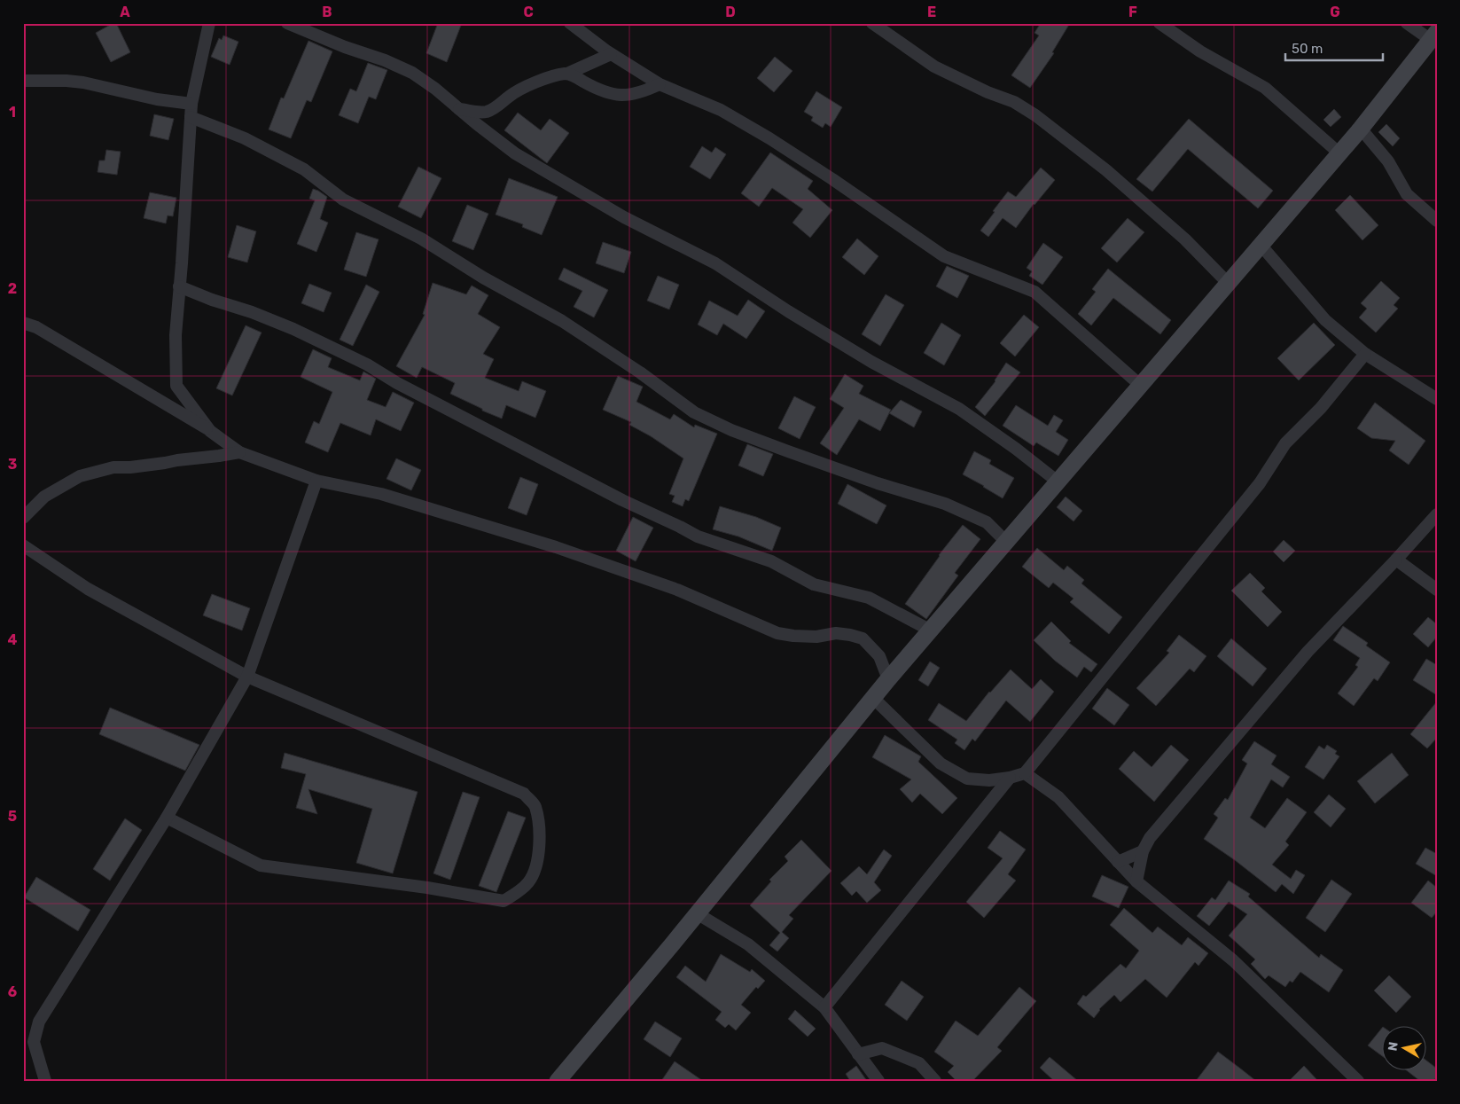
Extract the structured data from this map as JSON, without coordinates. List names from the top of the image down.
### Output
{
  "scale_bar": "50 m",
  "north": "left",
  "grid": {
    "columns": [
      "A",
      "B",
      "C",
      "D",
      "E",
      "F",
      "G"
    ],
    "rows": [
      "1",
      "2",
      "3",
      "4",
      "5",
      "6"
    ]
  }
}
